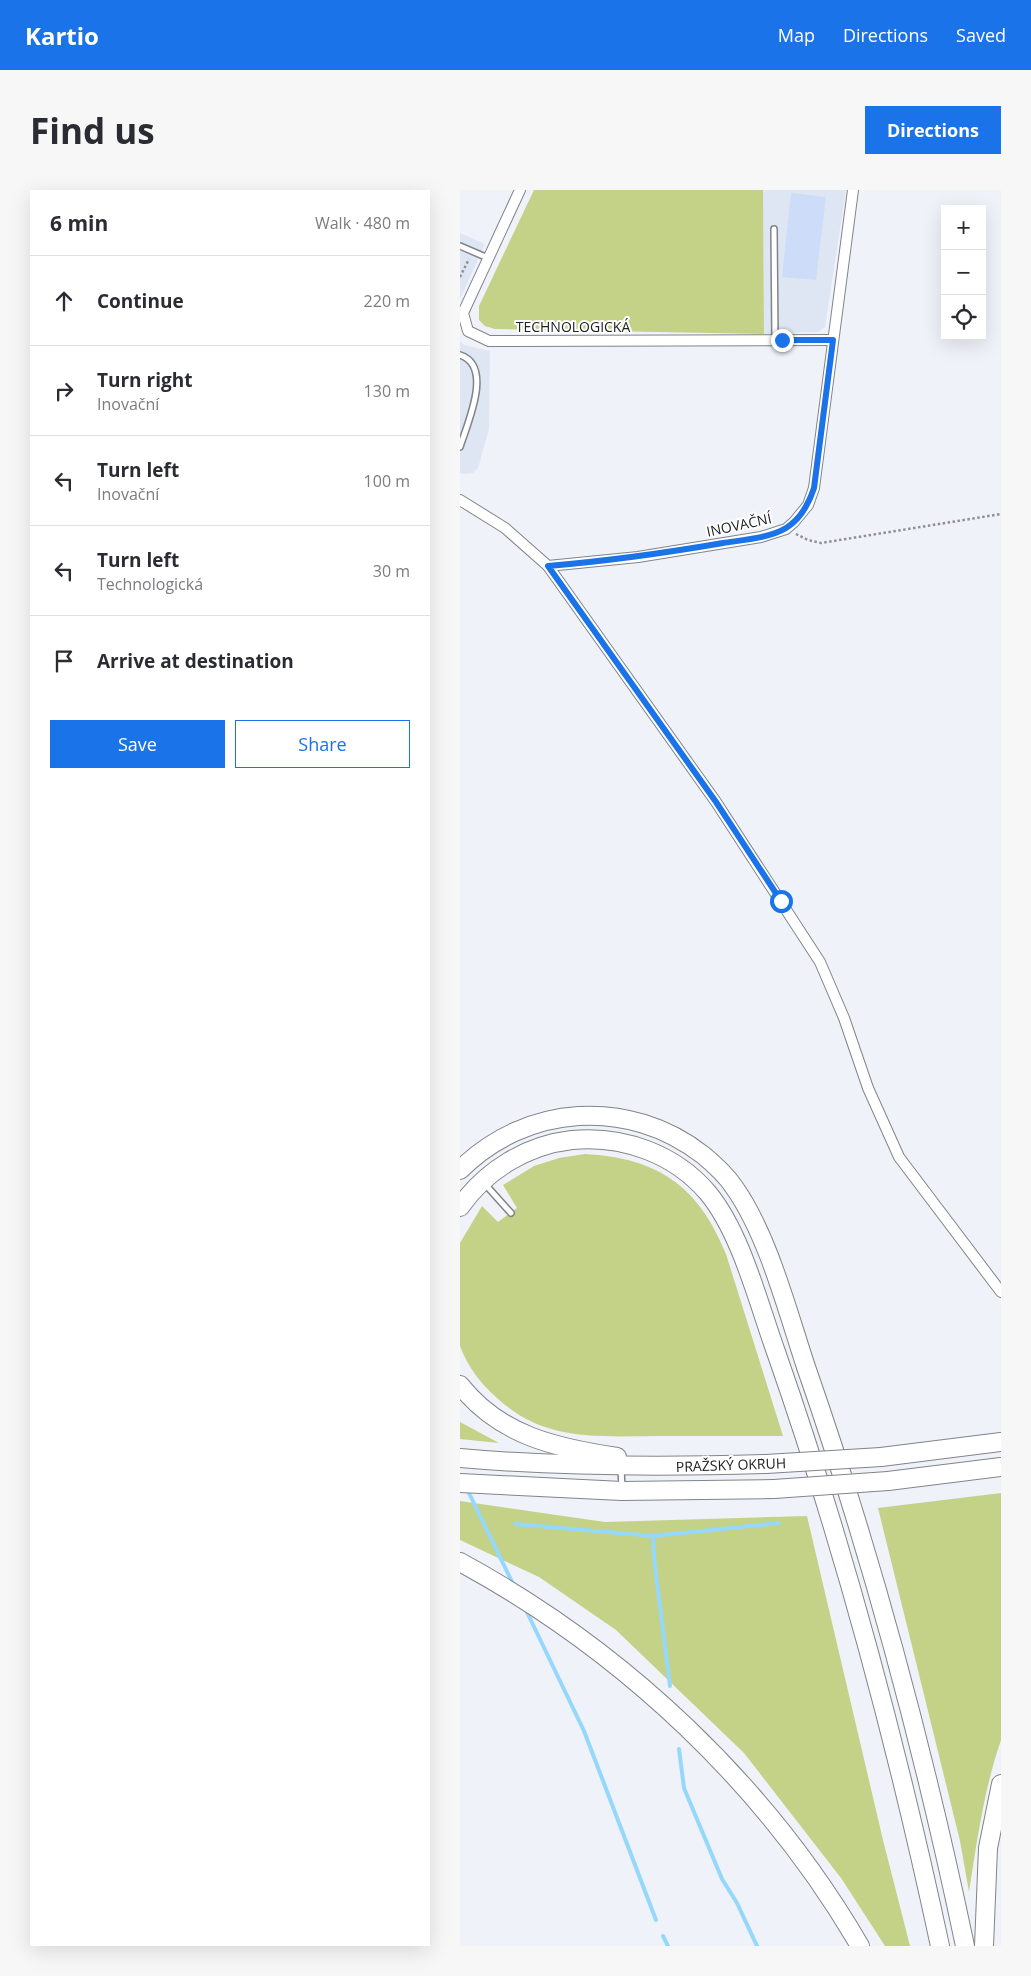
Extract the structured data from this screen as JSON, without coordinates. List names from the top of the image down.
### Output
{
  "streets": {
    "highway": ["PRAŽSKÝ OKRUH"],
    "street": ["TECHNOLOGICKÁ", "INOVAČNÍ"]
  },
  "crossings": [
    ["TECHNOLOGICKÁ", "INOVAČNÍ"]
  ],
  "page": {
    "header": "Kartio",
    "nav": ["Map", "Directions", "Saved"],
    "buttons": [
      "Directions",
      ["Save", "Share"]
    ],
    "title": "Find us",
    "heading": ["6 min", "Walk · 480 m"],
    "map_buttons": ["+", "−"],
    "list": [
      ["Continue", "220 m"],
      ["Turn right", "Inovační", "130 m"],
      ["Turn left", "Inovační", "100 m"],
      ["Turn left", "Technologická", "30 m"],
      "Arrive at destination"
    ]
  }
}
